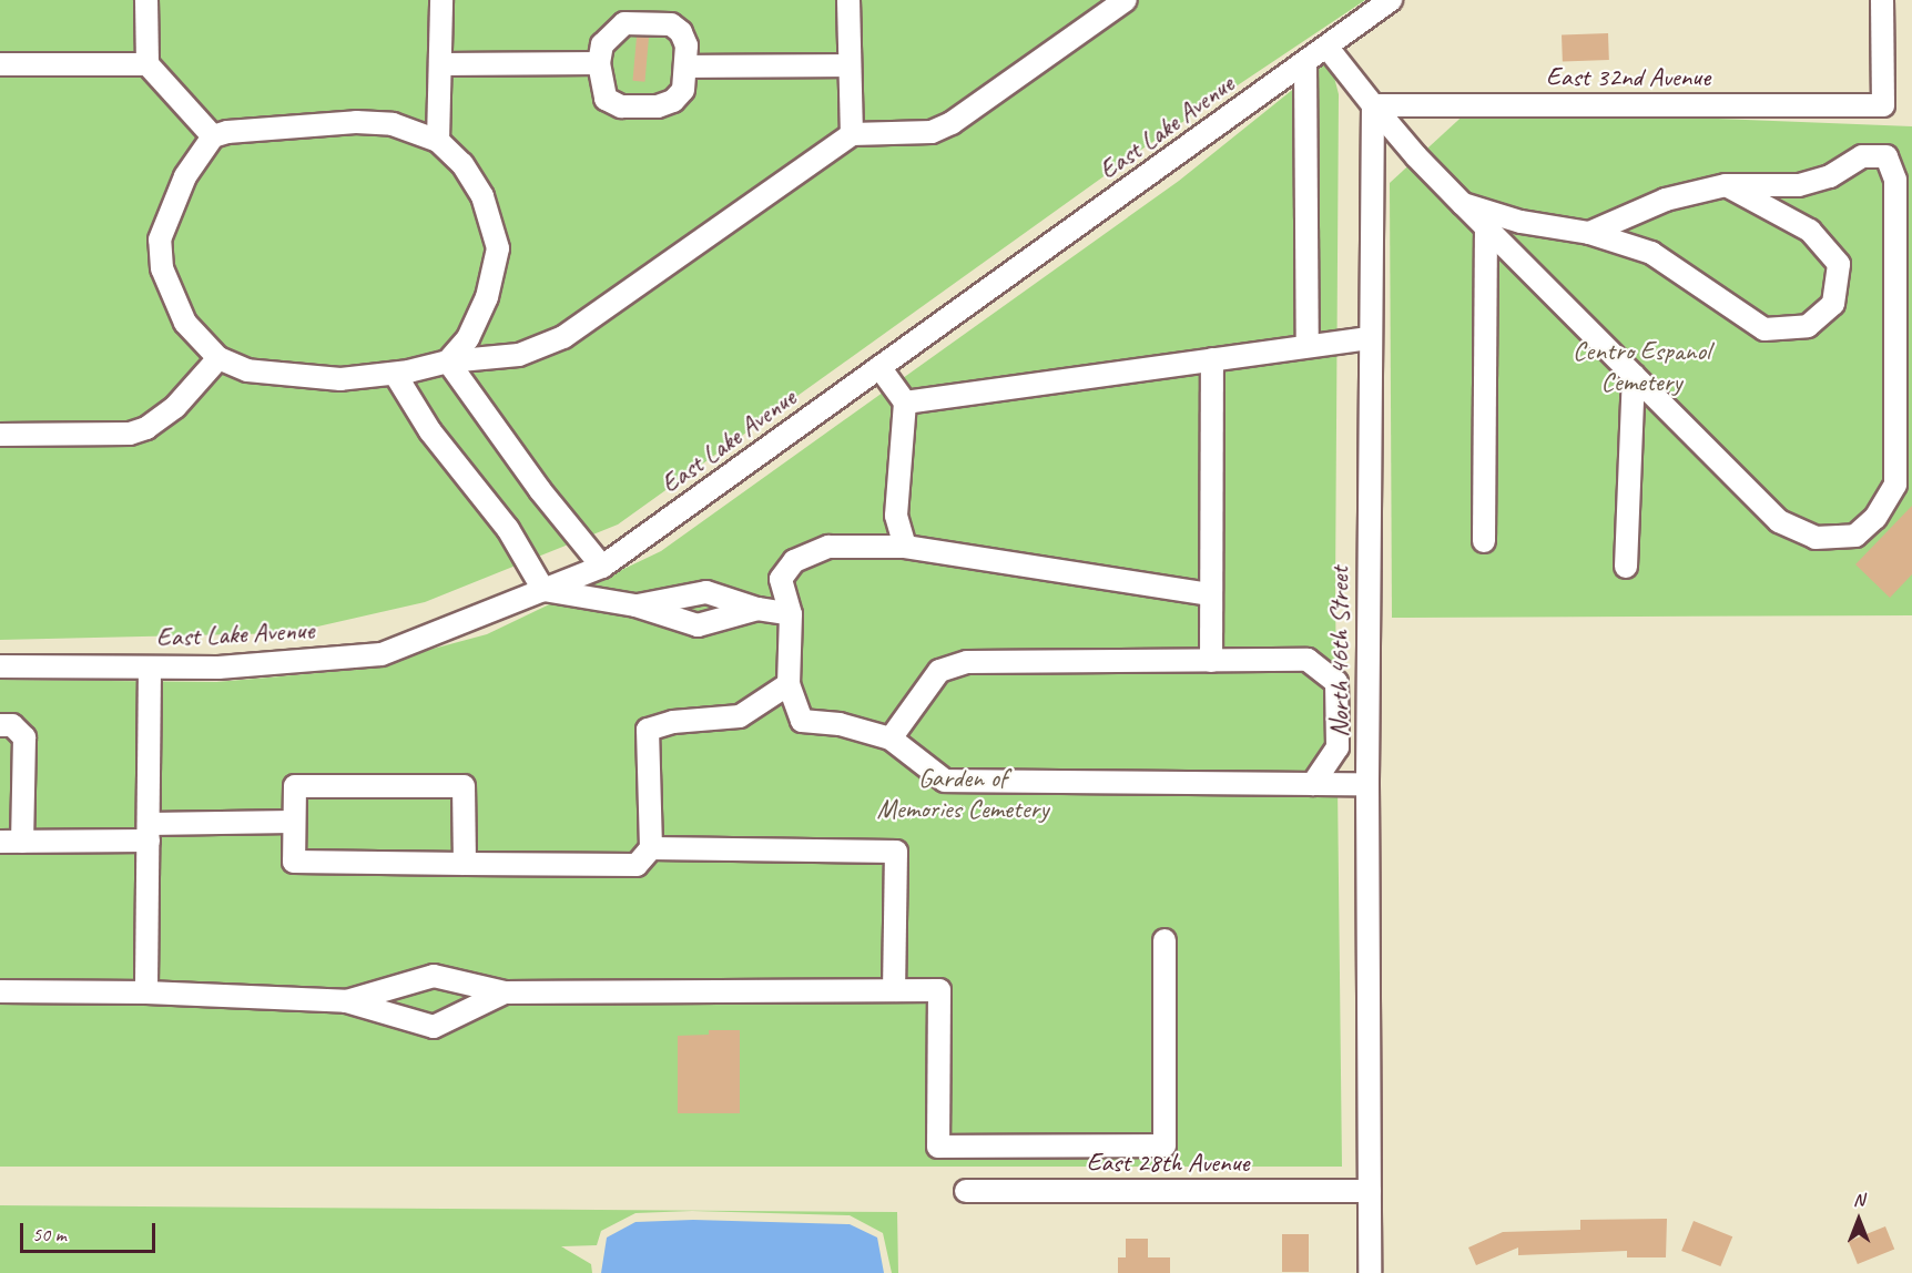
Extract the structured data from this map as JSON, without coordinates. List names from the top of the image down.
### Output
{
  "streets": {
    "street": [
      "East 32nd Avenue",
      "East Lake Avenue",
      "North 46th Street",
      "East 28th Avenue"
    ]
  },
  "crossings": [
    ["East 32nd Avenue", "North 46th Street"],
    ["North 46th Street", "East 28th Avenue"]
  ],
  "parks": ["Centro Espanol Cemetery", "Garden of Memories Cemetery"],
  "scale_bar": "50 m",
  "north": "top"
}
